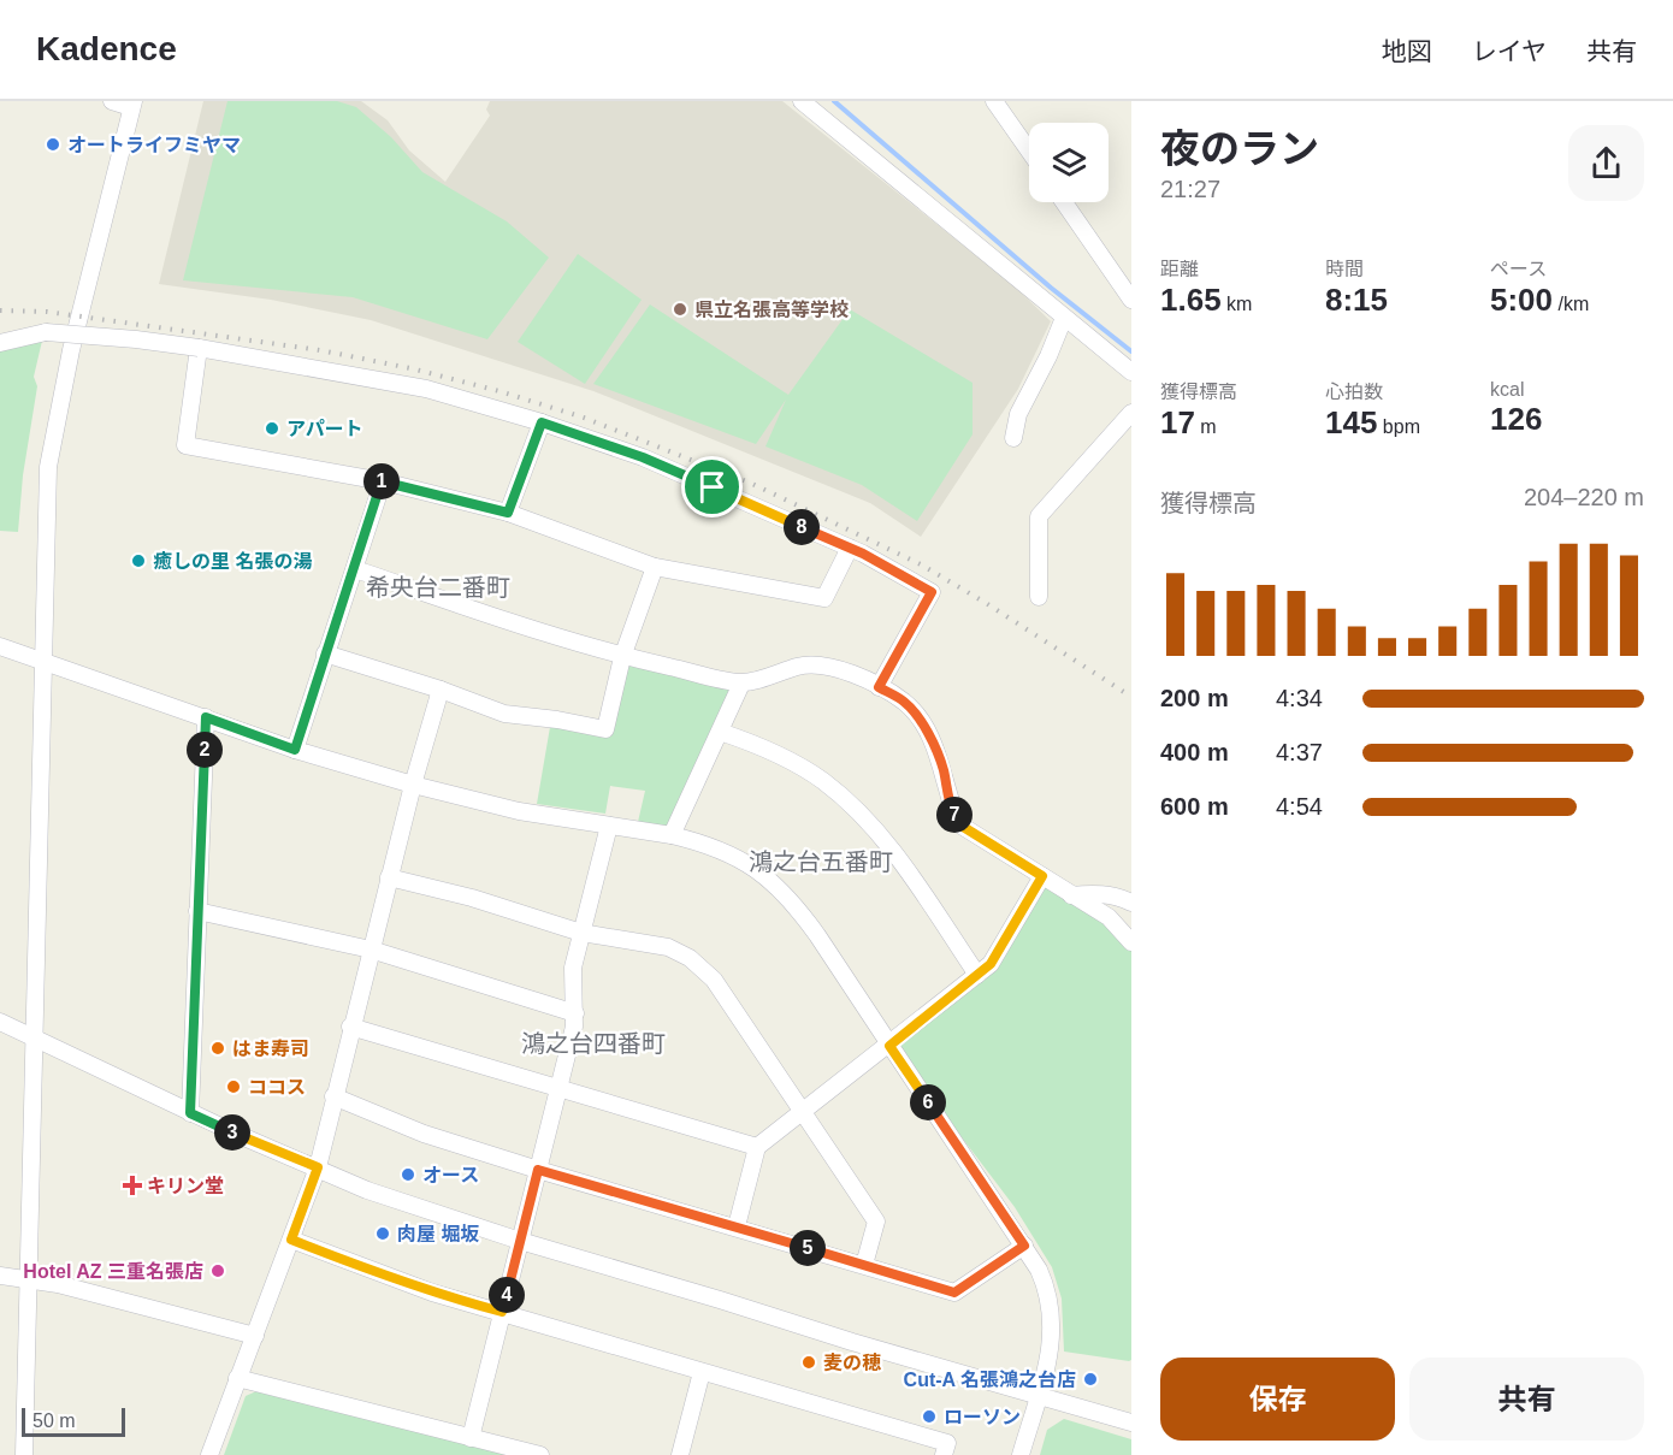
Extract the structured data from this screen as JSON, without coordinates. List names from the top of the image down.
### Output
{
  "districts": ["希央台二番町", "鴻之台五番町", "鴻之台四番町"],
  "places": {
    "other": [
      "オートライフミヤマ",
      "県立名張高等学校",
      "アパート",
      "癒しの里 名張の湯",
      "はま寿司",
      "ココス",
      "オース",
      "肉屋 堀坂",
      "Hotel AZ 三重名張店",
      "麦の穂",
      "Cut-A 名張鴻之台店",
      "ローソン"
    ],
    "health": ["キリン堂"]
  },
  "scale_bar": "50 m",
  "page": {
    "header": "Kadence",
    "nav": ["地図", "レイヤ", "共有"],
    "heading": ["夜のラン", "21:27"],
    "stats": [
      ["距離", "1.65 km"],
      ["時間", "8:15"],
      ["ペース", "5:00 /km"],
      ["獲得標高", "17 m"],
      ["心拍数", "145 bpm"],
      ["kcal", "126"]
    ],
    "pins": [
      "1",
      "8",
      "2",
      "7",
      "6",
      "3",
      "5",
      "4"
    ],
    "chart": ["獲得標高", "204–220 m"],
    "list": [
      {
        "name": "200 m",
        "note": "4:34"
      },
      {
        "name": "400 m",
        "note": "4:37"
      },
      {
        "name": "600 m",
        "note": "4:54"
      }
    ],
    "buttons": ["保存", "共有"],
    "scale": "50 m"
  }
}
